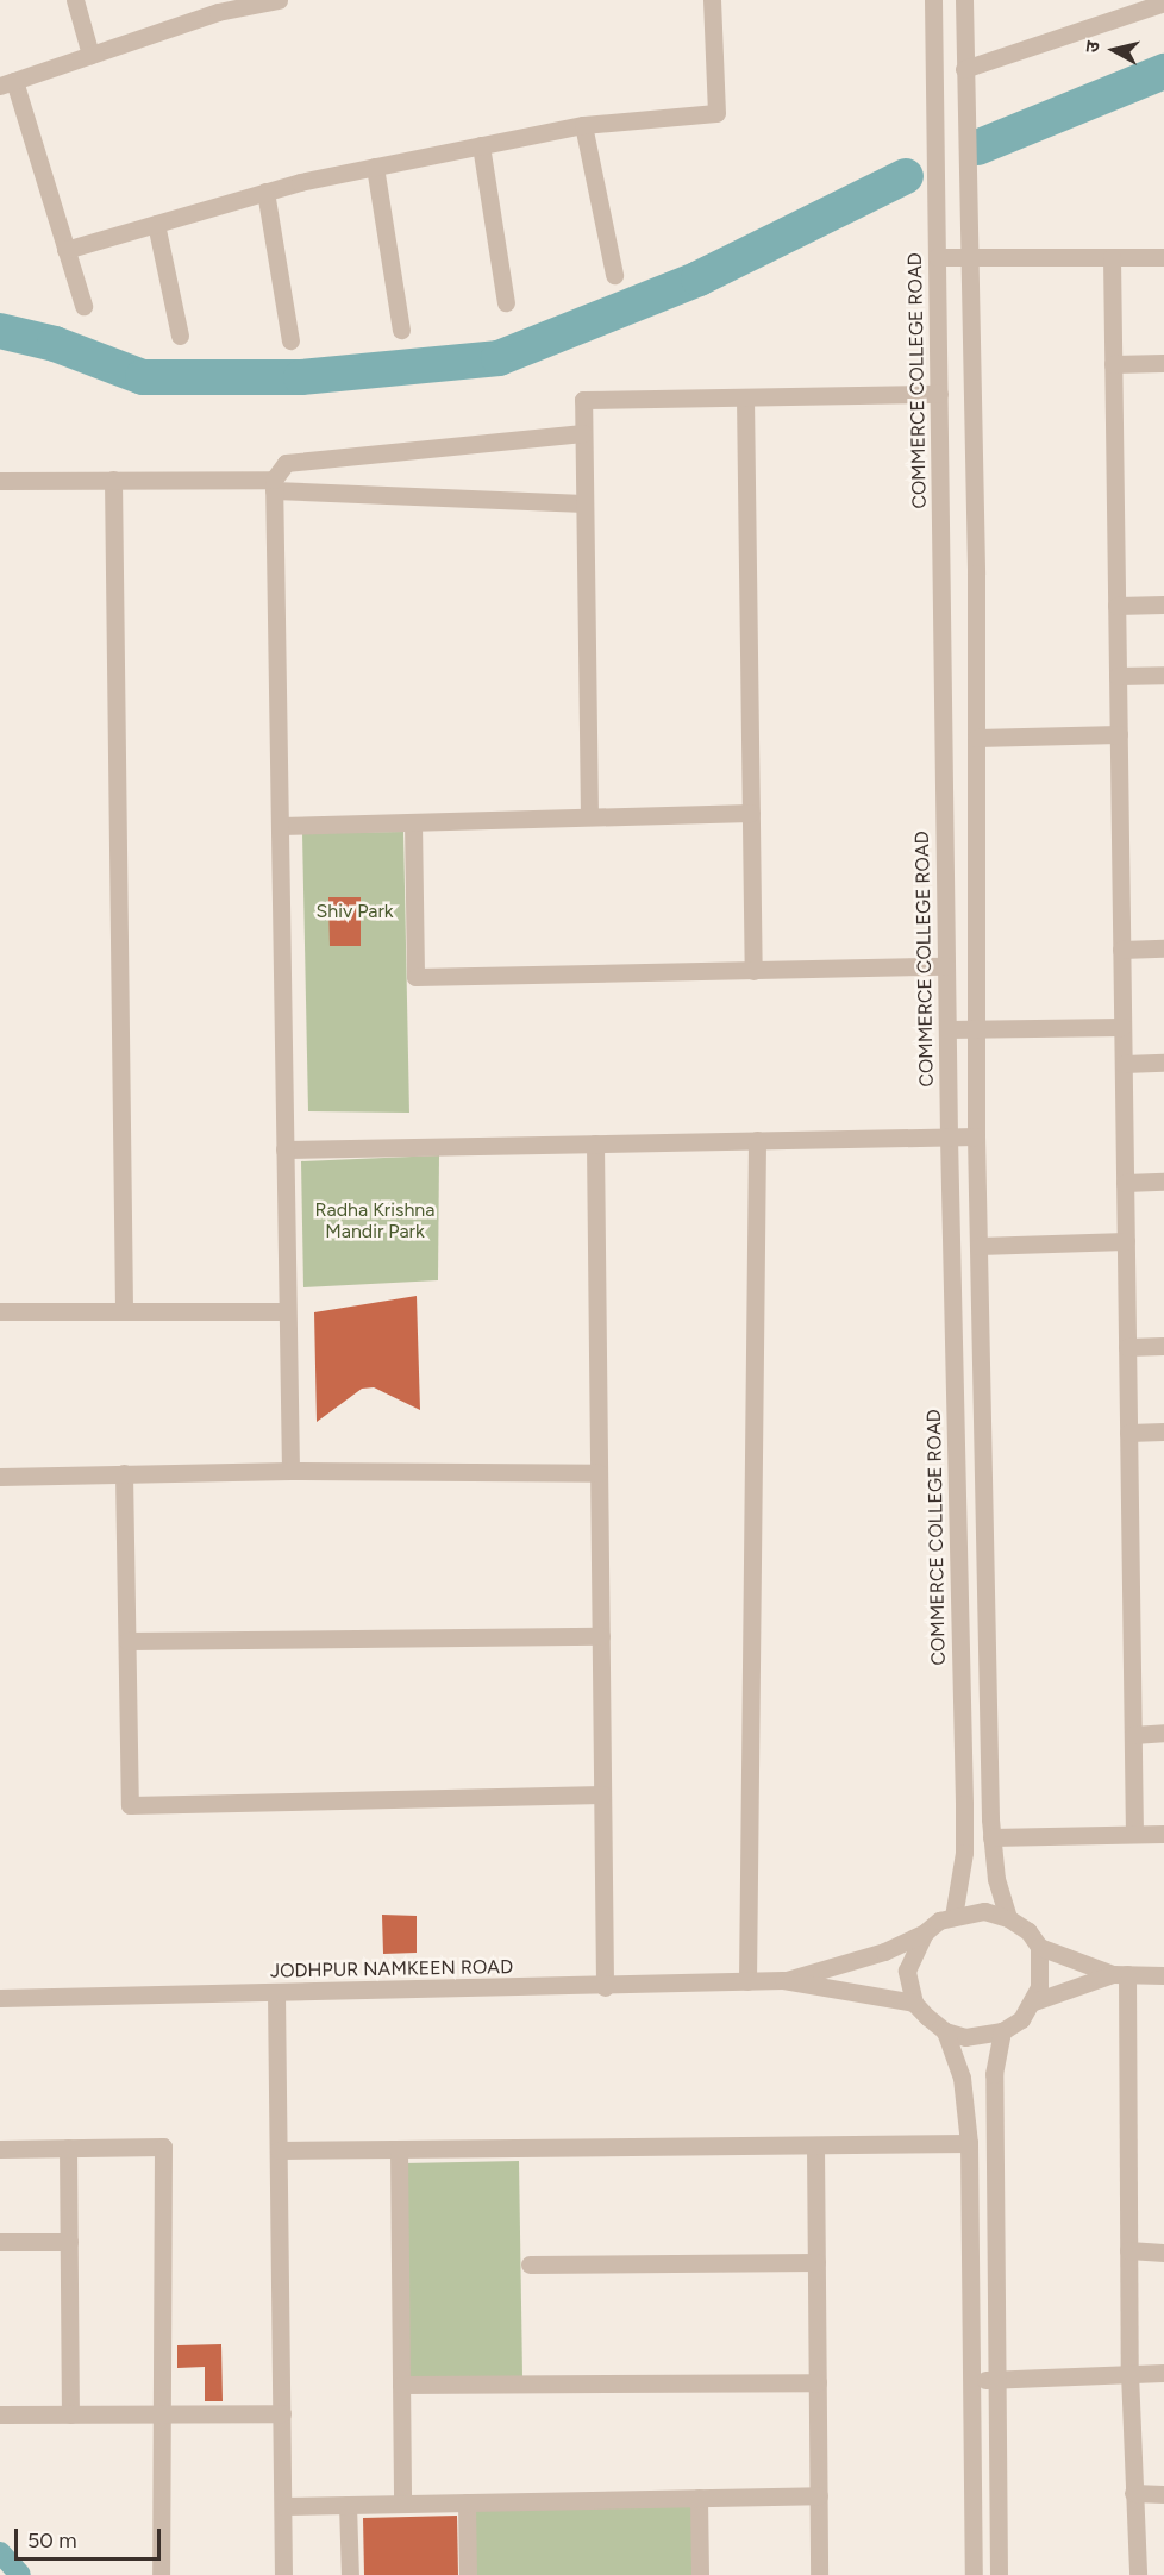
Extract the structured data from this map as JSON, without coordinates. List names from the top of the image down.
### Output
{
  "streets": {
    "street": ["COMMERCE COLLEGE ROAD", "JODHPUR NAMKEEN ROAD"]
  },
  "parks": ["Shiv Park", "Radha Krishna Mandir Park"],
  "scale_bar": "50 m",
  "north": "left"
}
